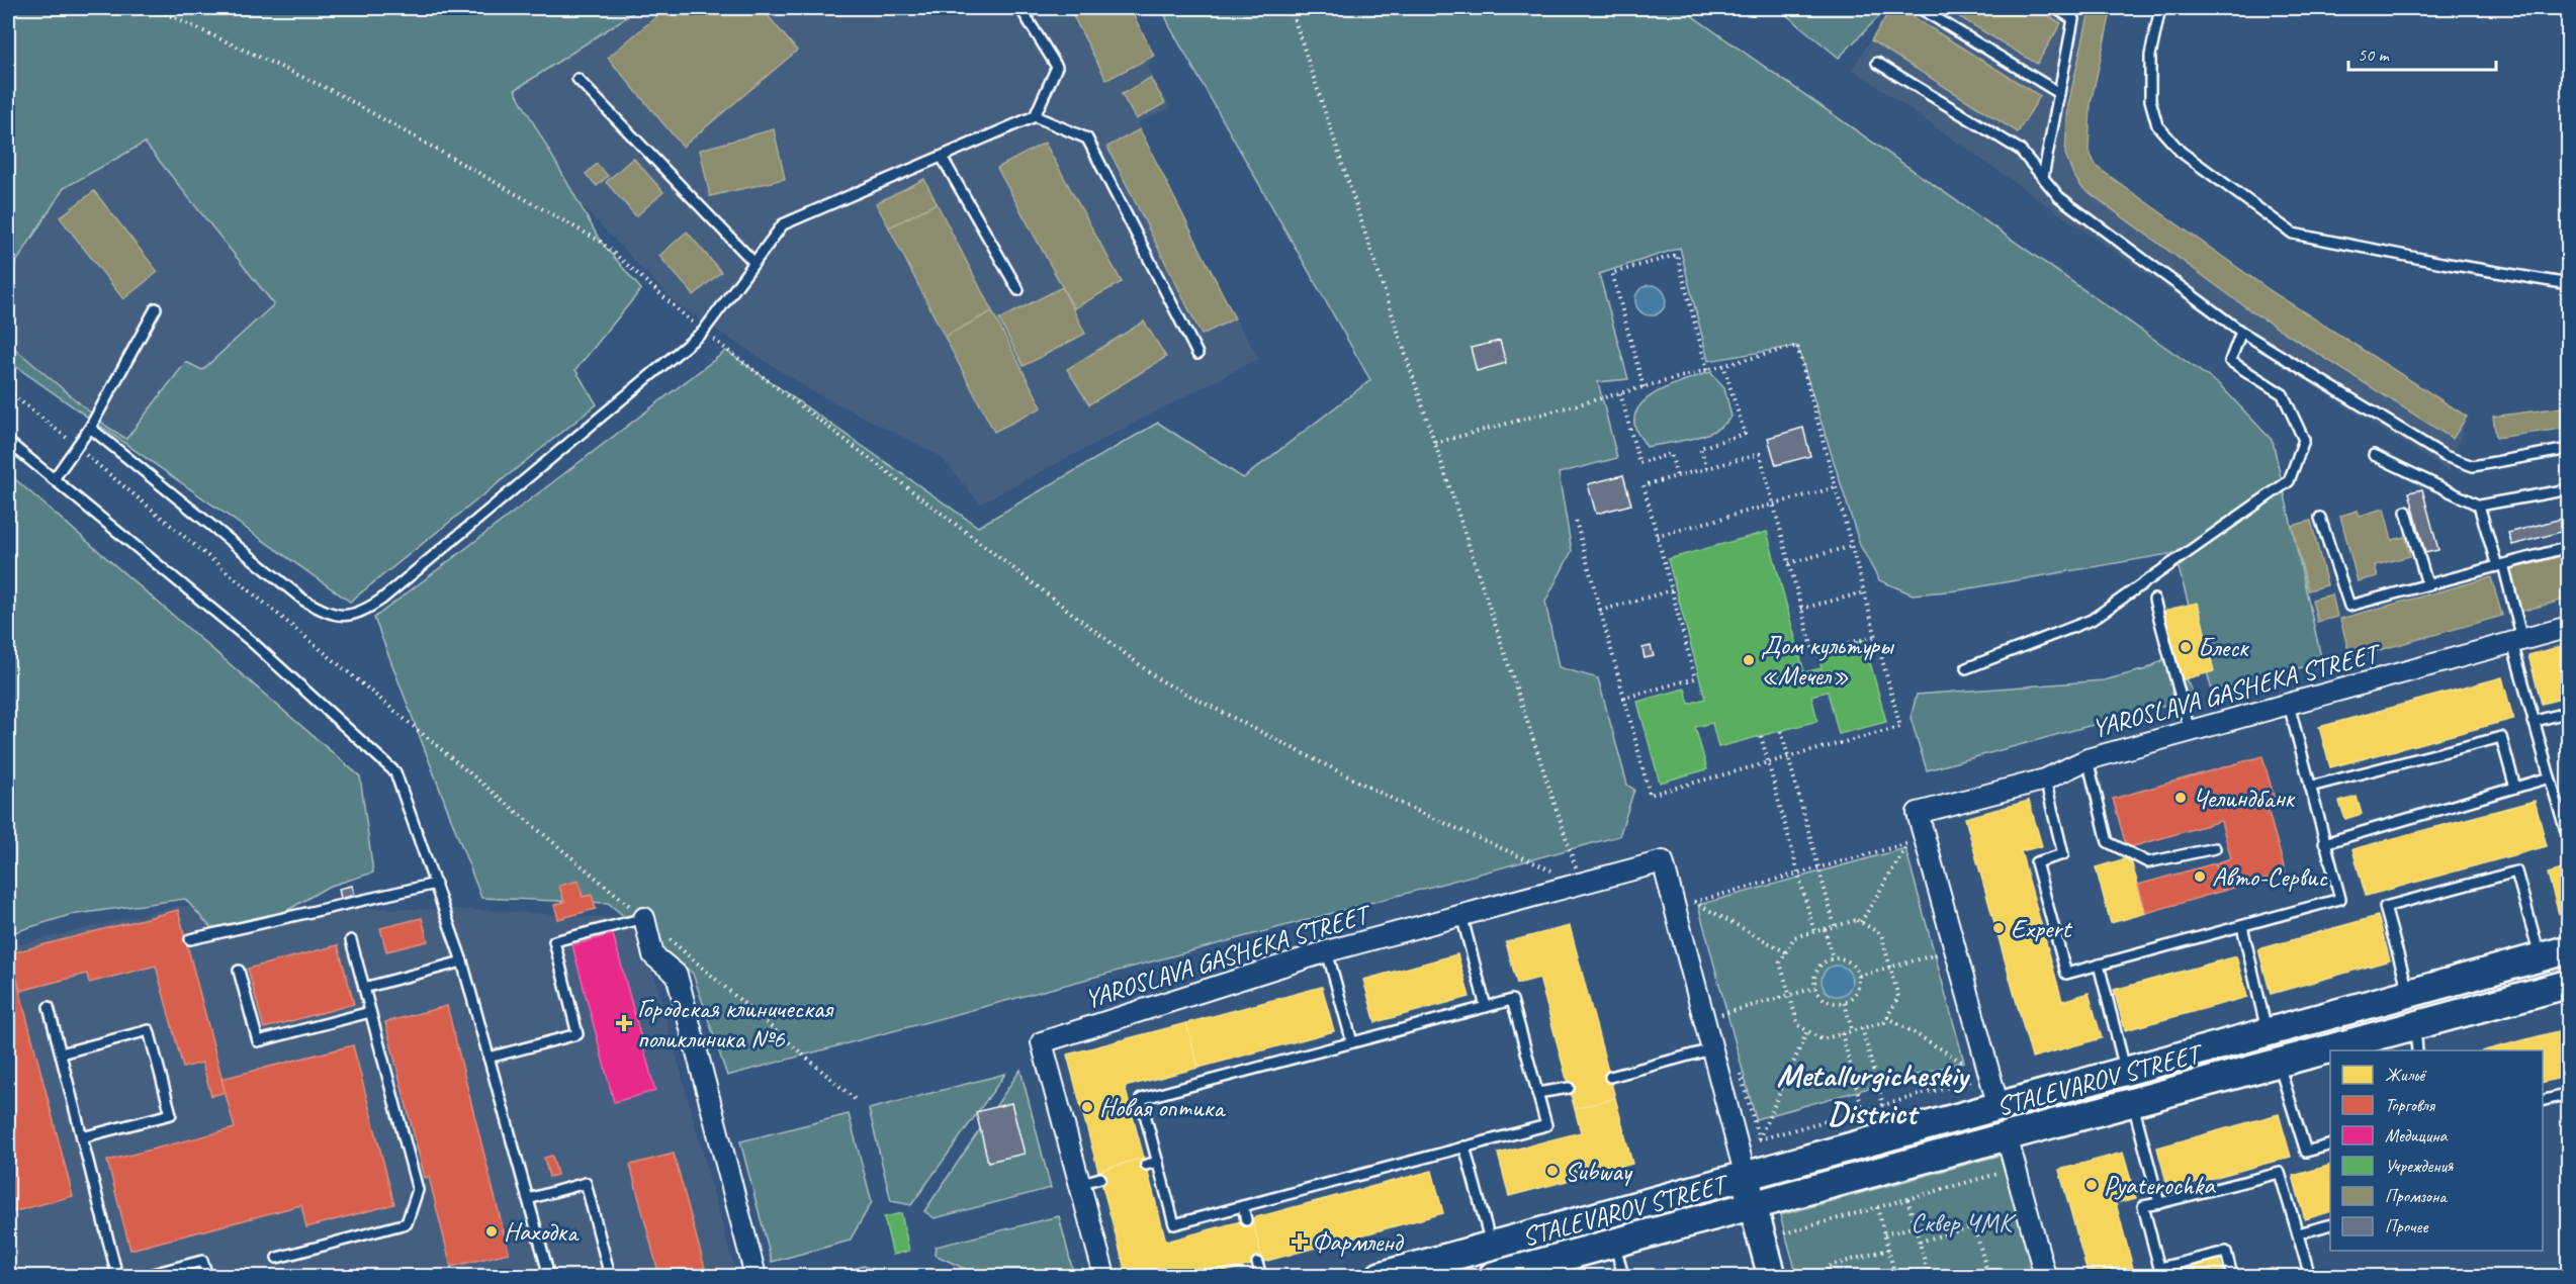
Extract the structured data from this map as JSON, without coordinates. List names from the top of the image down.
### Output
{
  "streets": {
    "main road": ["STALEVAROV STREET"],
    "street": ["YAROSLAVA GASHEKA STREET"]
  },
  "crossings": [
    ["YAROSLAVA GASHEKA STREET", "STALEVAROV STREET"]
  ],
  "districts": ["Metallurgicheskiy District"],
  "parks": ["Сквер ЧМК"],
  "places": {
    "other": [
      "Блеск",
      "Дом культуры «Мечел»",
      "Челиндбанк",
      "Авто-Сервис",
      "Expert",
      "Новая оптика",
      "Subway",
      "Pyaterochka",
      "Находка"
    ],
    "health": ["Городская клиническая поликлиника №6", "Фармленд"]
  },
  "legend": [
    "Жильё",
    "Торговля",
    "Медицина",
    "Учреждения",
    "Промзона",
    "Прочее"
  ],
  "scale_bar": "50 m"
}
